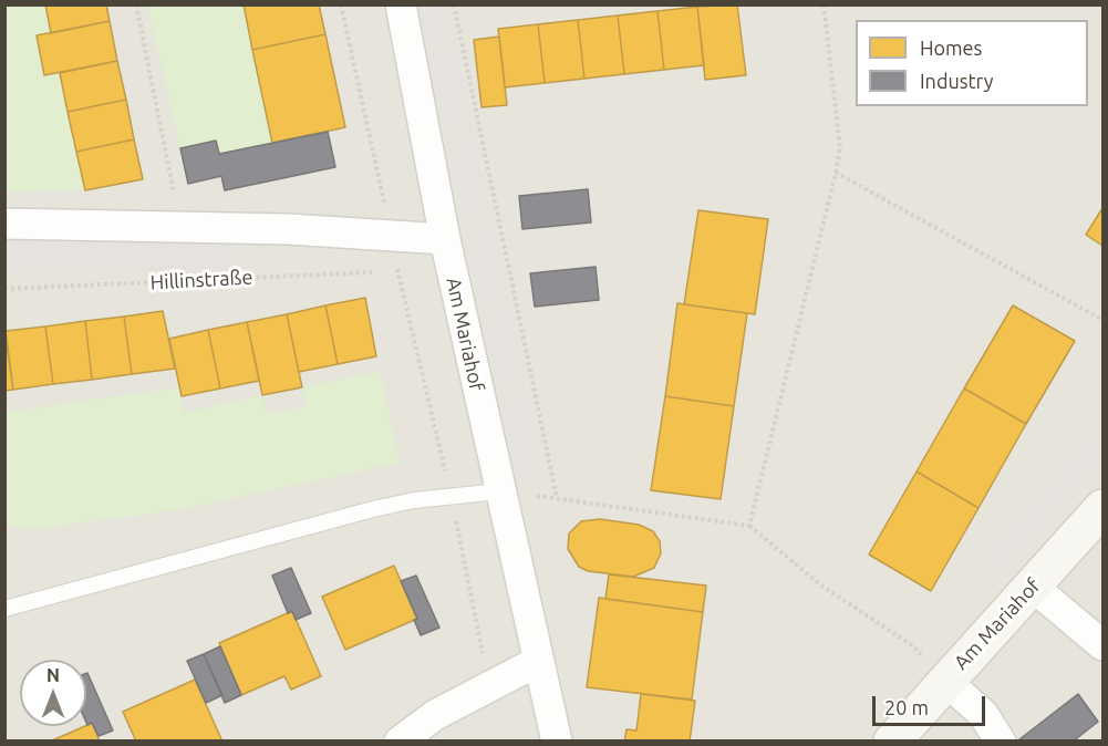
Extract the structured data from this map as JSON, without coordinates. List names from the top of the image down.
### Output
{
  "streets": {
    "street": ["Am Mariahof"],
    "path": ["Hillinstraße"]
  },
  "legend": ["Homes", "Industry"],
  "scale_bar": "20 m",
  "north": "top"
}
